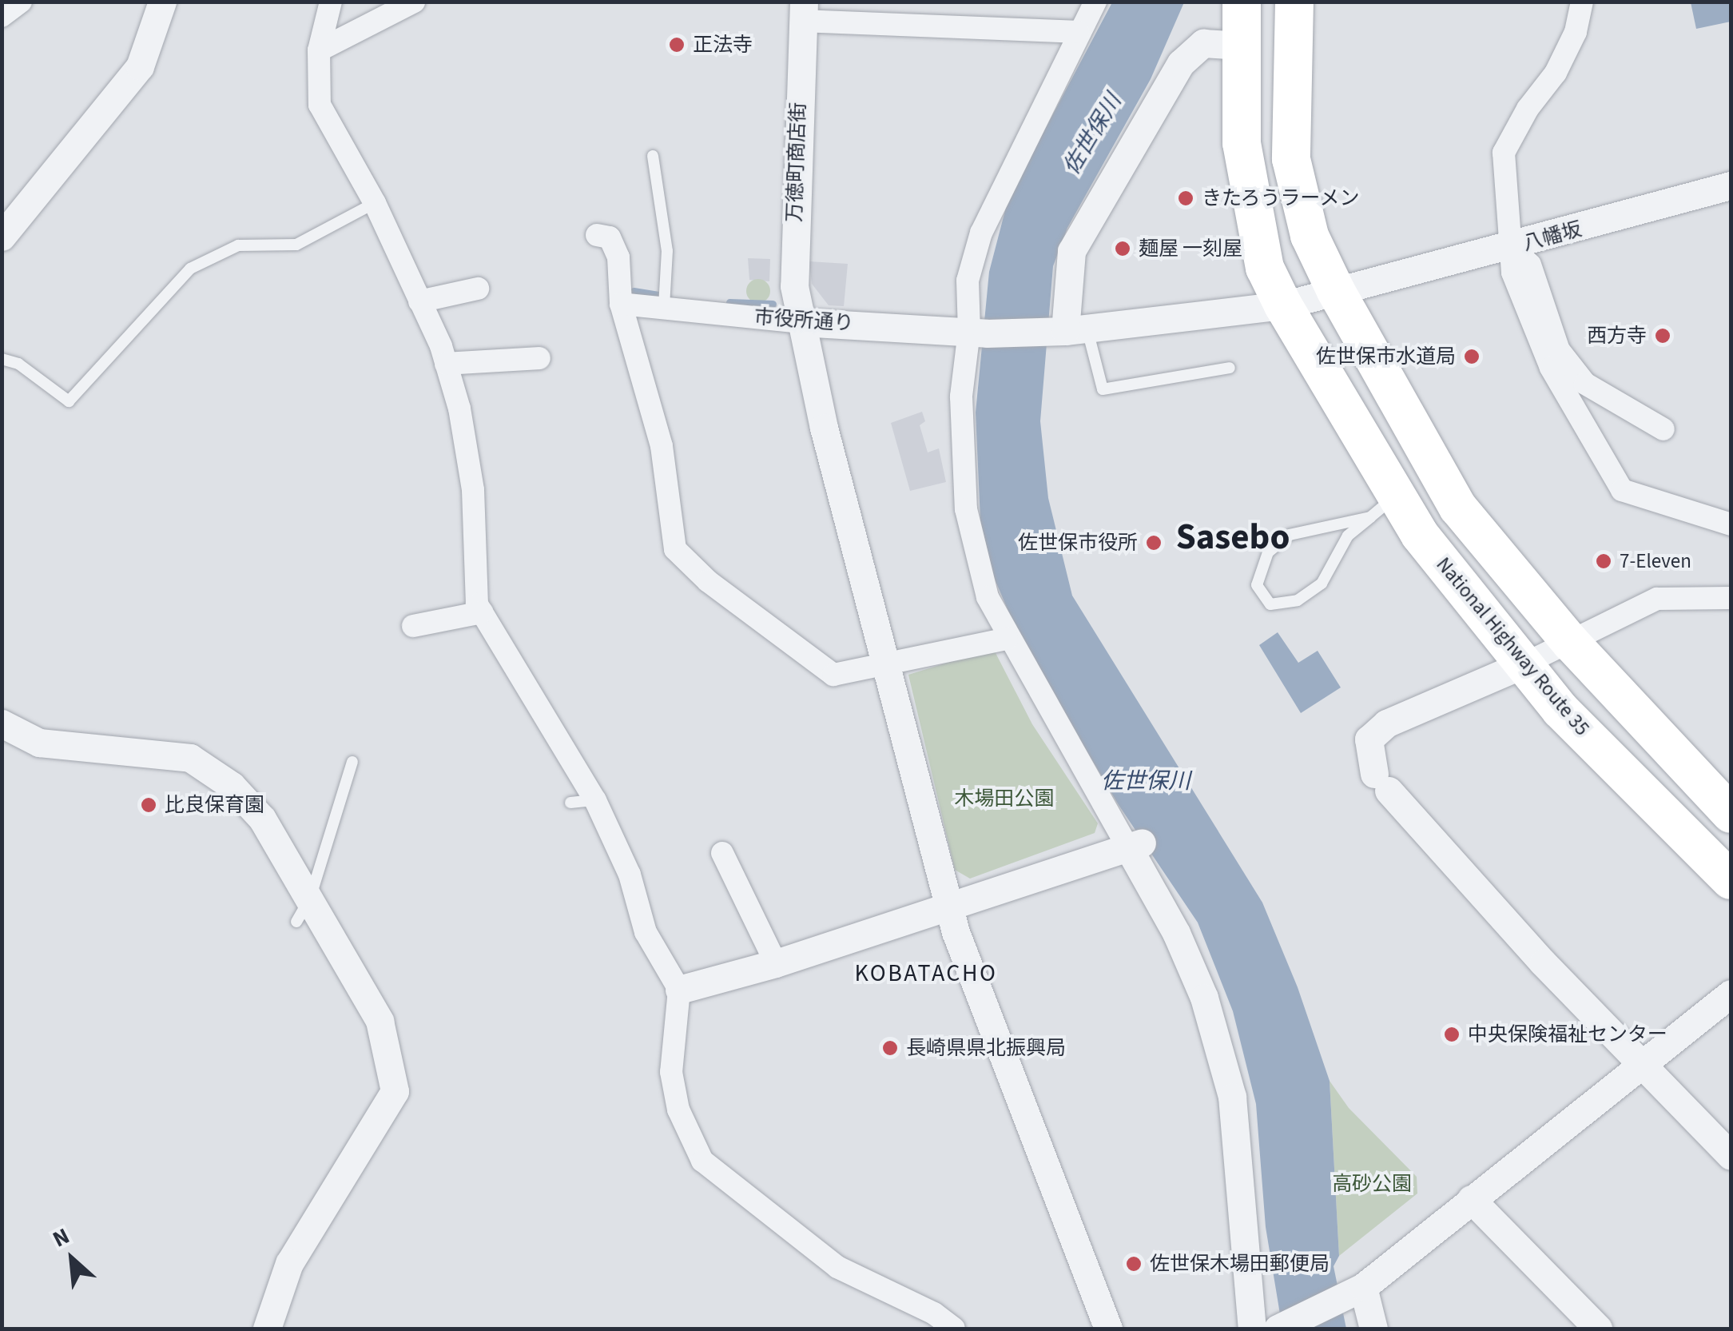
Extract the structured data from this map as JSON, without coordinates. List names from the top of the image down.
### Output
{
  "streets": {
    "highway": ["National Highway Route 35"],
    "street": ["万徳町商店街", "八幡坂", "市役所通り"]
  },
  "crossings": [
    ["万徳町商店街", "市役所通り"]
  ],
  "districts": ["Sasebo", "KOBATACHO"],
  "water": ["佐世保川"],
  "parks": ["木場田公園", "高砂公園"],
  "places": [
    "正法寺",
    "きたろうラーメン",
    "麺屋 一刻屋",
    "西方寺",
    "佐世保市水道局",
    "佐世保市役所",
    "7-Eleven",
    "比良保育園",
    "中央保険福祉センター",
    "長崎県県北振興局",
    "佐世保木場田郵便局"
  ],
  "north": "top left"
}
